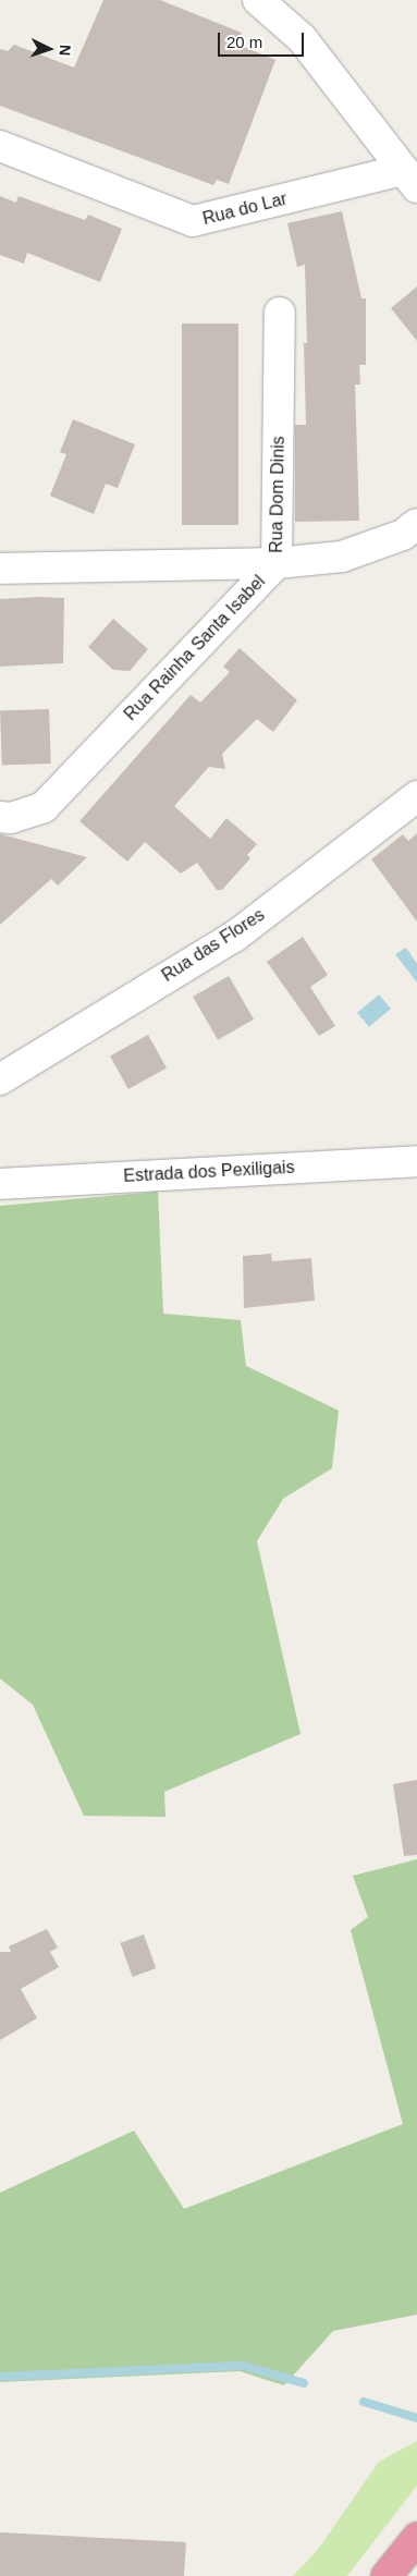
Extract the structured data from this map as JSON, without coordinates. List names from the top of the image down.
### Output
{
  "streets": {
    "street": [
      "Rua do Lar",
      "Rua Dom Dinis",
      "Rua Rainha Santa Isabel",
      "Rua das Flores",
      "Estrada dos Pexiligais"
    ]
  },
  "crossings": [
    ["Rua Dom Dinis", "Rua Rainha Santa Isabel"]
  ],
  "scale_bar": "20 m",
  "north": "right"
}
